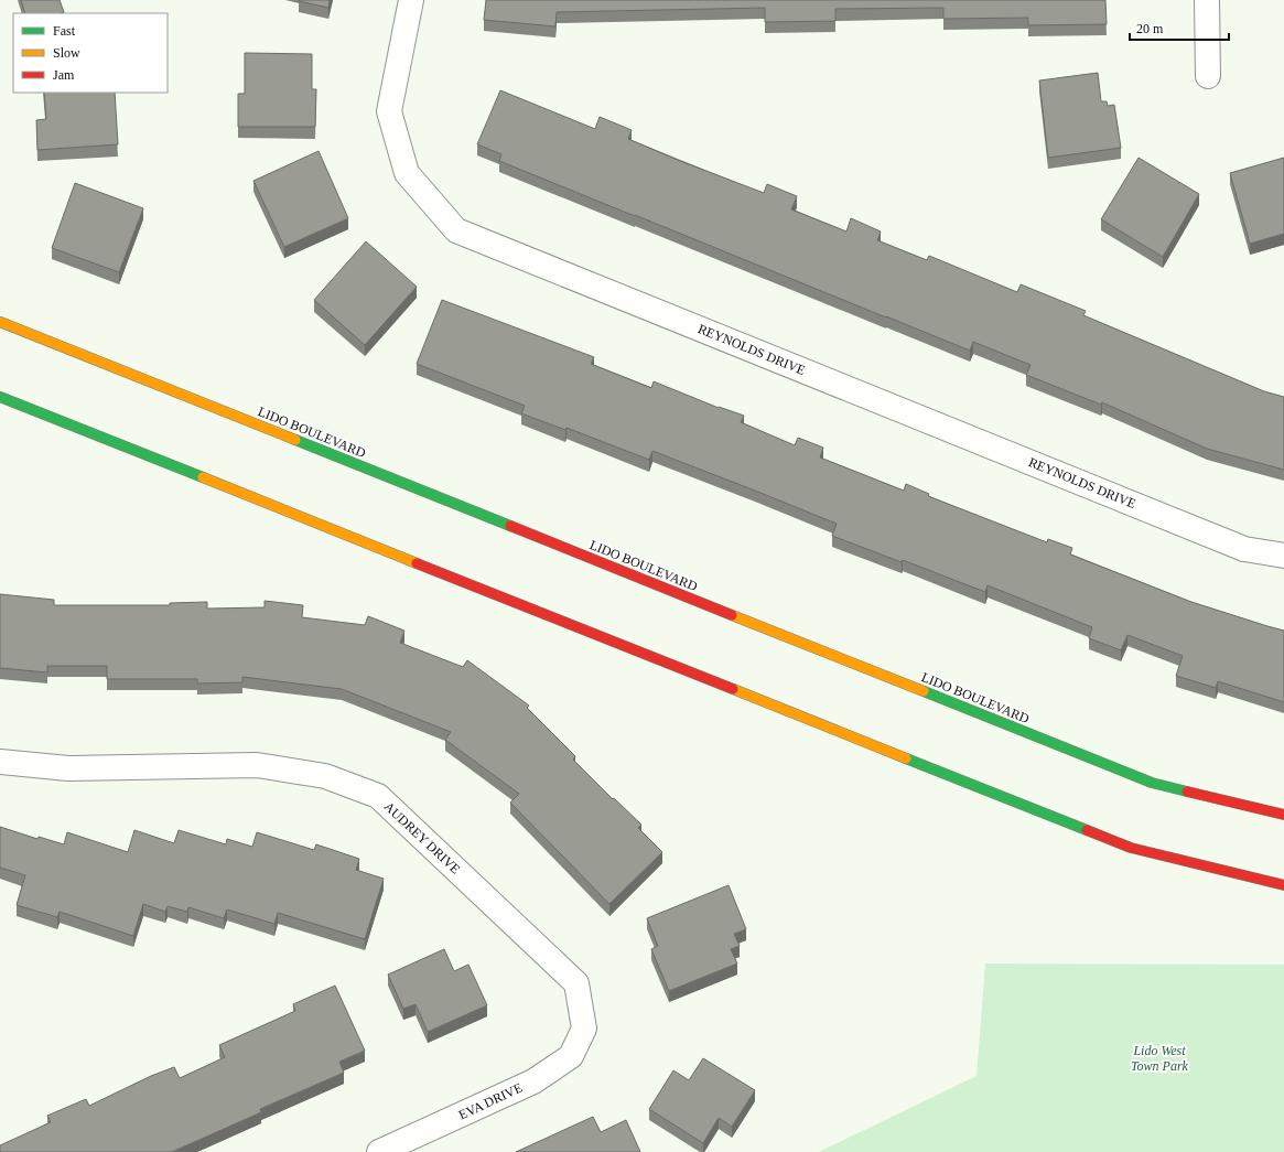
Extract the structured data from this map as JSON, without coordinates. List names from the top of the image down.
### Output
{
  "streets": {
    "highway": ["LIDO BOULEVARD"],
    "street": ["REYNOLDS DRIVE", "AUDREY DRIVE", "EVA DRIVE"]
  },
  "crossings": [
    ["AUDREY DRIVE", "EVA DRIVE"]
  ],
  "parks": ["Lido West Town Park"],
  "legend": ["Fast", "Slow", "Jam"],
  "scale_bar": "20 m"
}
